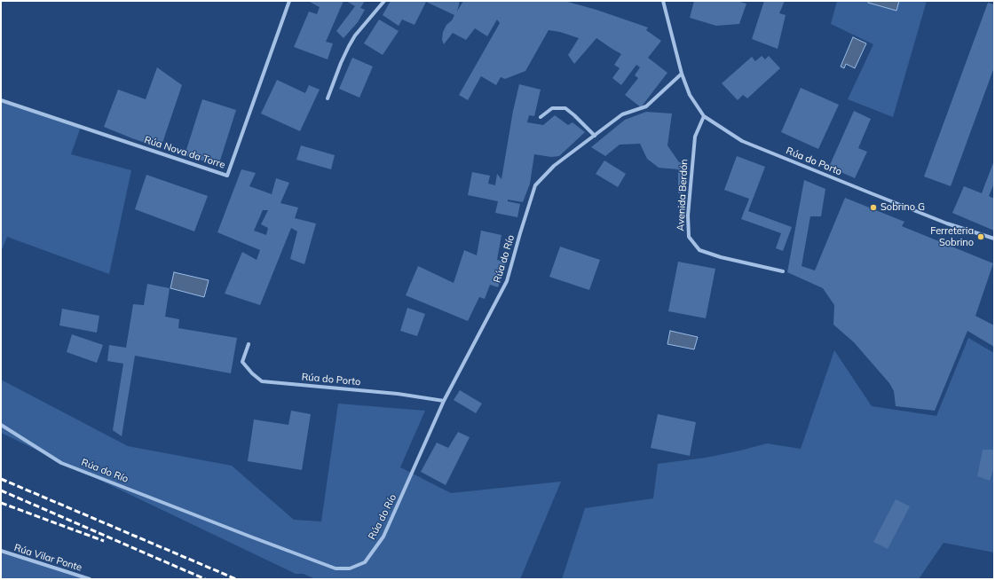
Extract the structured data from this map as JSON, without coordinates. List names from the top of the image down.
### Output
{
  "streets": {
    "street": [
      "Rúa Nova da Torre",
      "Rúa do Porto",
      "Avenida Berdón",
      "Rúa do Río",
      "Rúa Vilar Ponte"
    ]
  },
  "crossings": [
    ["Rúa do Porto", "Avenida Berdón"],
    ["Rúa do Porto", "Rúa do Río"]
  ],
  "places": ["Sobrino G", "Ferreteria Sobrino"]
}
